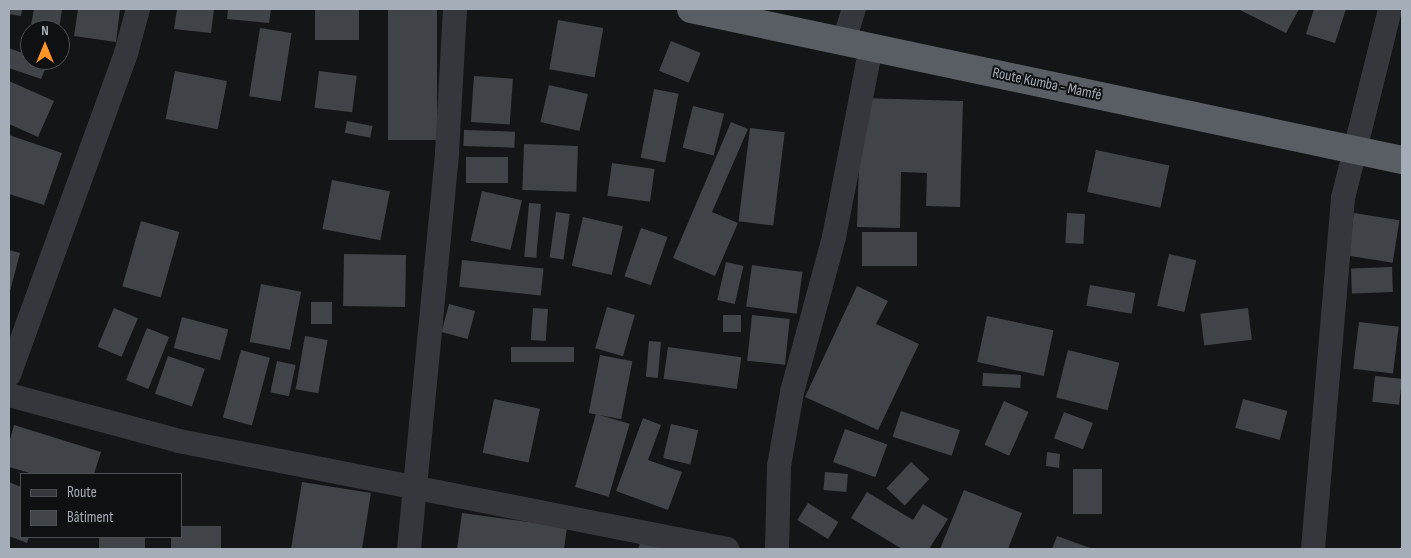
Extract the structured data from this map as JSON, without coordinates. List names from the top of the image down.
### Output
{
  "streets": {
    "highway": ["Route Kumba - Mamfé"]
  },
  "legend": ["Route", "Bâtiment"],
  "north": "top"
}
